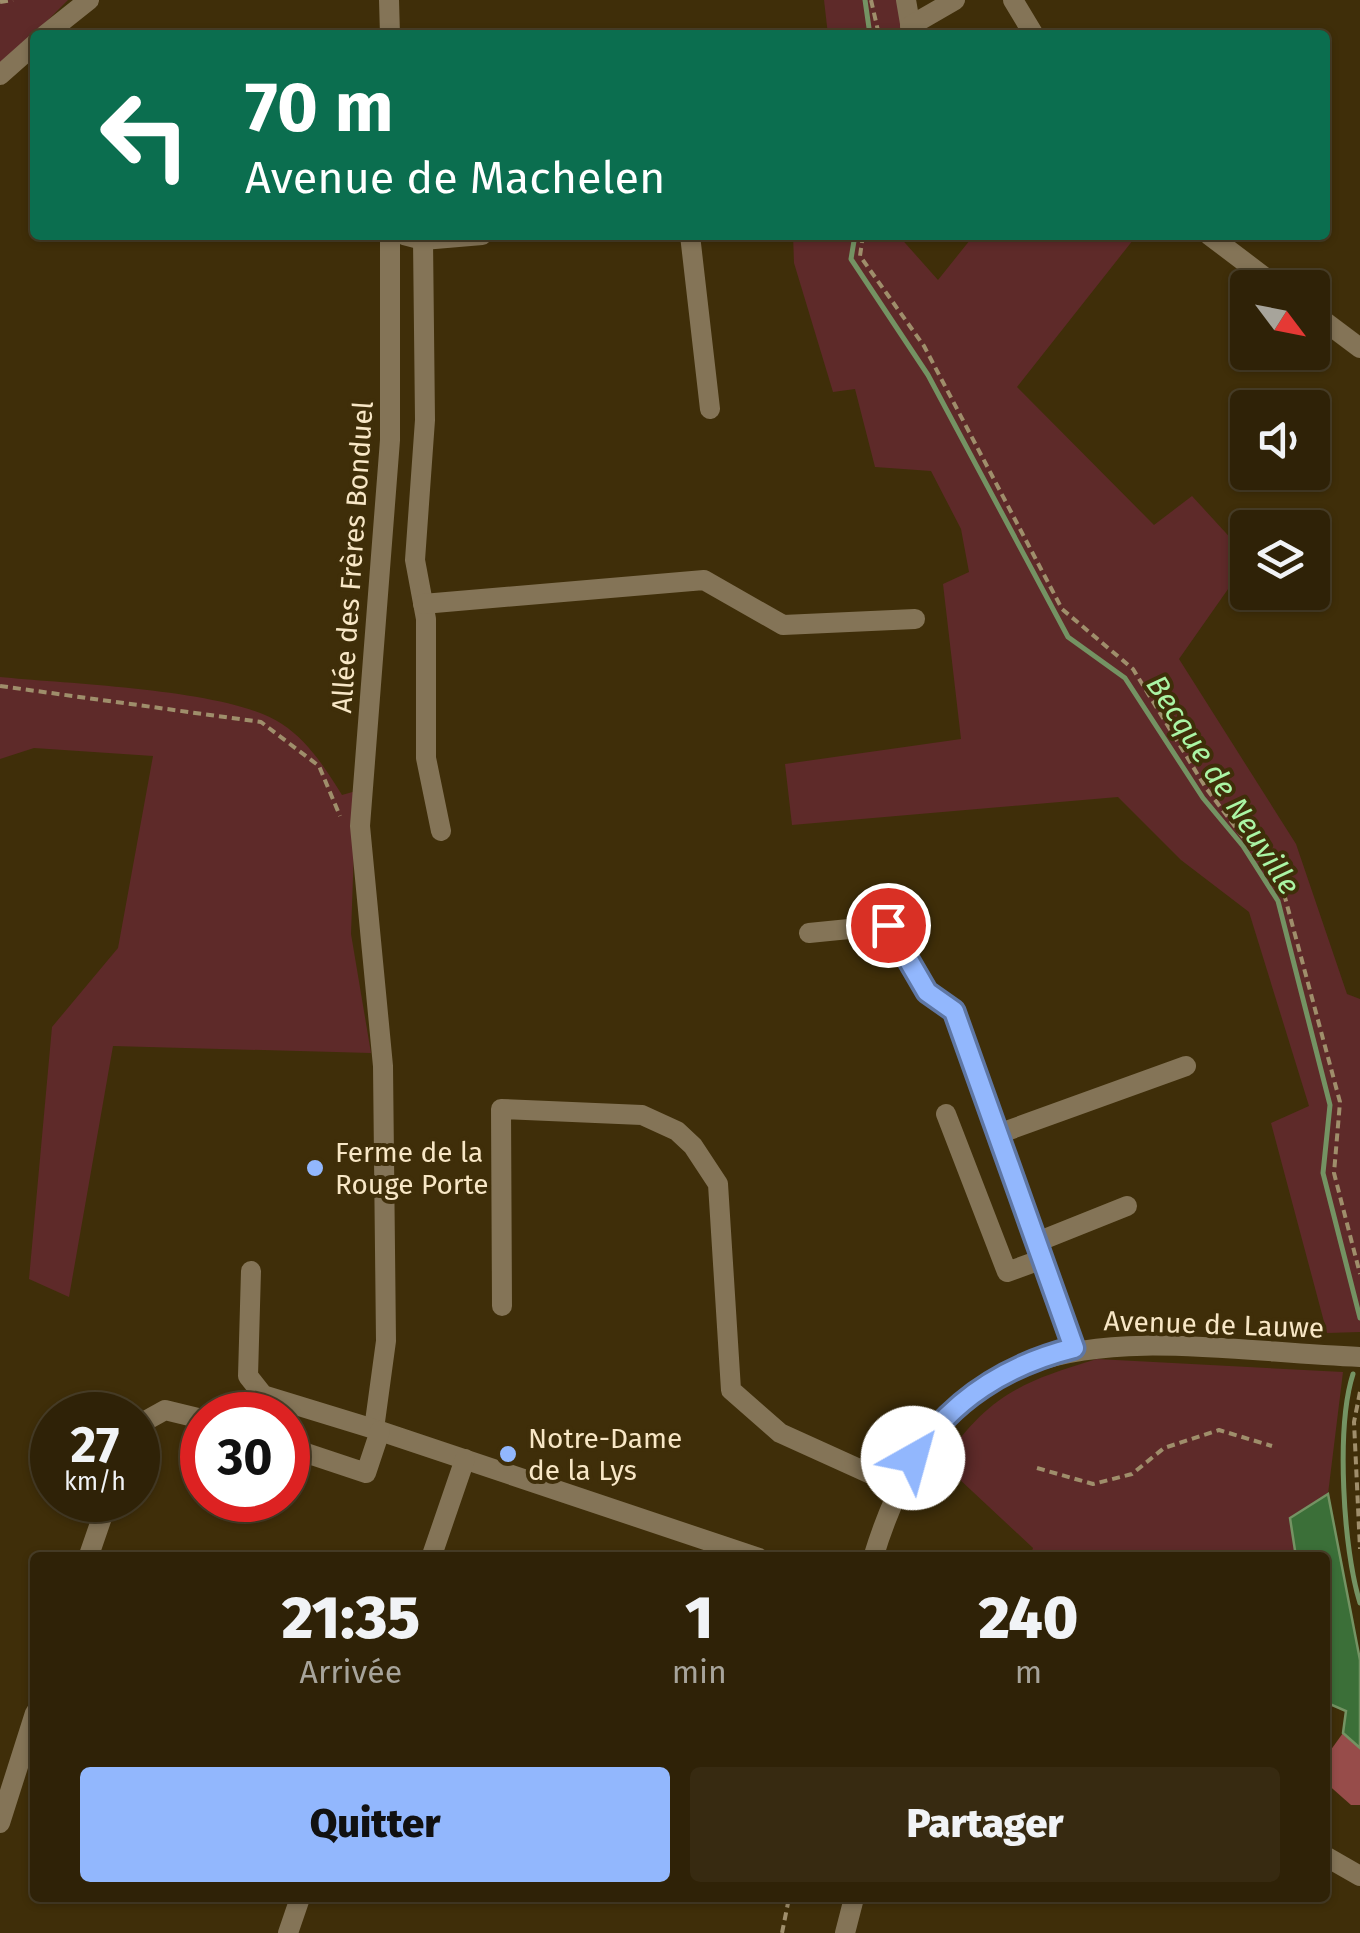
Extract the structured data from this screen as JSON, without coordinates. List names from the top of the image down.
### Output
{
  "streets": {
    "street": ["Allée des Frères Bonduel", "Avenue de Lauwe"]
  },
  "water": ["Becque de Neuville"],
  "places": ["Ferme de la Rouge Porte", "Notre-Dame de la Lys"],
  "north": "bottom right",
  "page": {
    "turn": ["70 m", "Avenue de Machelen"],
    "speed": "27 km/h",
    "limit": "30",
    "eta": [
      "21:35",
      "Arrivée",
      "1",
      "min",
      "240",
      "m"
    ],
    "buttons": ["Quitter", "Partager"]
  }
}
